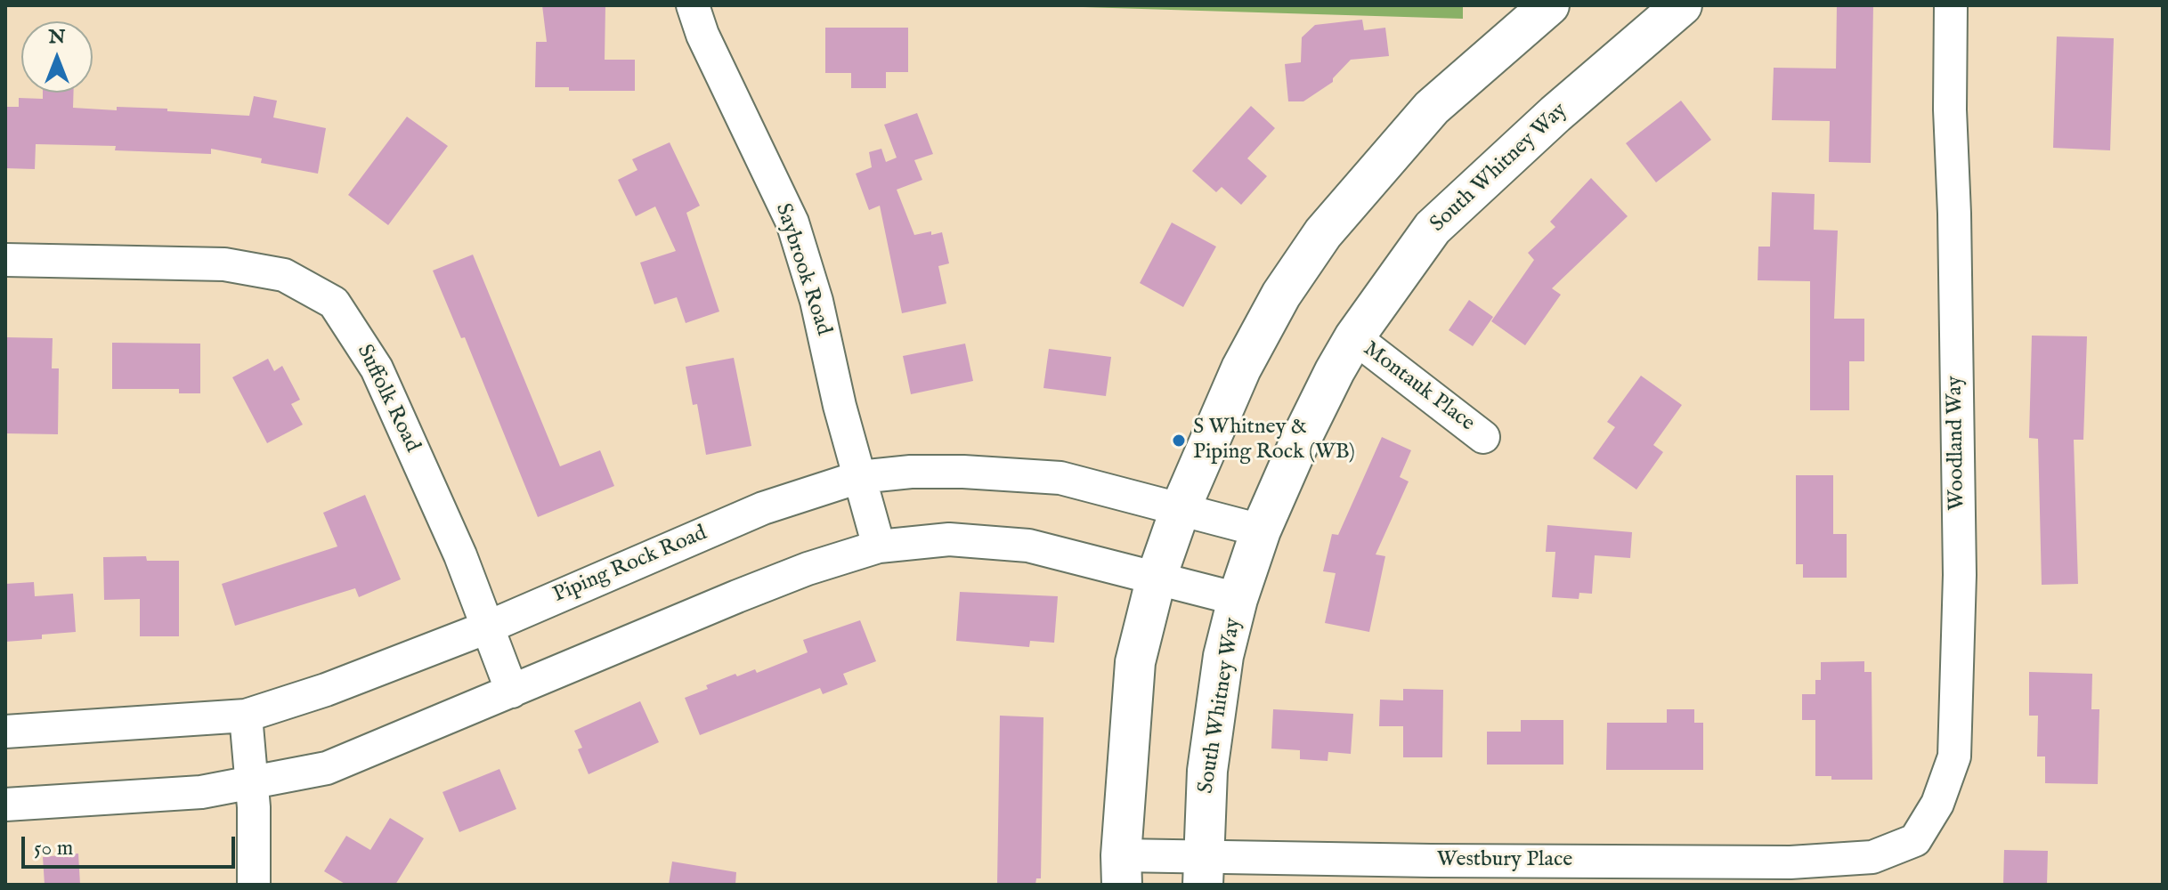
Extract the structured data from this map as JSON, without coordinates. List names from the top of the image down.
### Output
{
  "streets": {
    "main road": ["South Whitney Way"],
    "street": [
      "Saybrook Road",
      "Montauk Place",
      "Suffolk Road",
      "Woodland Way",
      "Piping Rock Road",
      "Westbury Place"
    ]
  },
  "crossings": [
    ["South Whitney Way", "Montauk Place"],
    ["South Whitney Way", "Piping Rock Road"],
    ["South Whitney Way", "Westbury Place"],
    ["Saybrook Road", "Piping Rock Road"],
    ["Suffolk Road", "Piping Rock Road"],
    ["Woodland Way", "Westbury Place"]
  ],
  "places": ["S Whitney & Piping Rock (WB)"],
  "scale_bar": "50 m",
  "north": "top"
}
